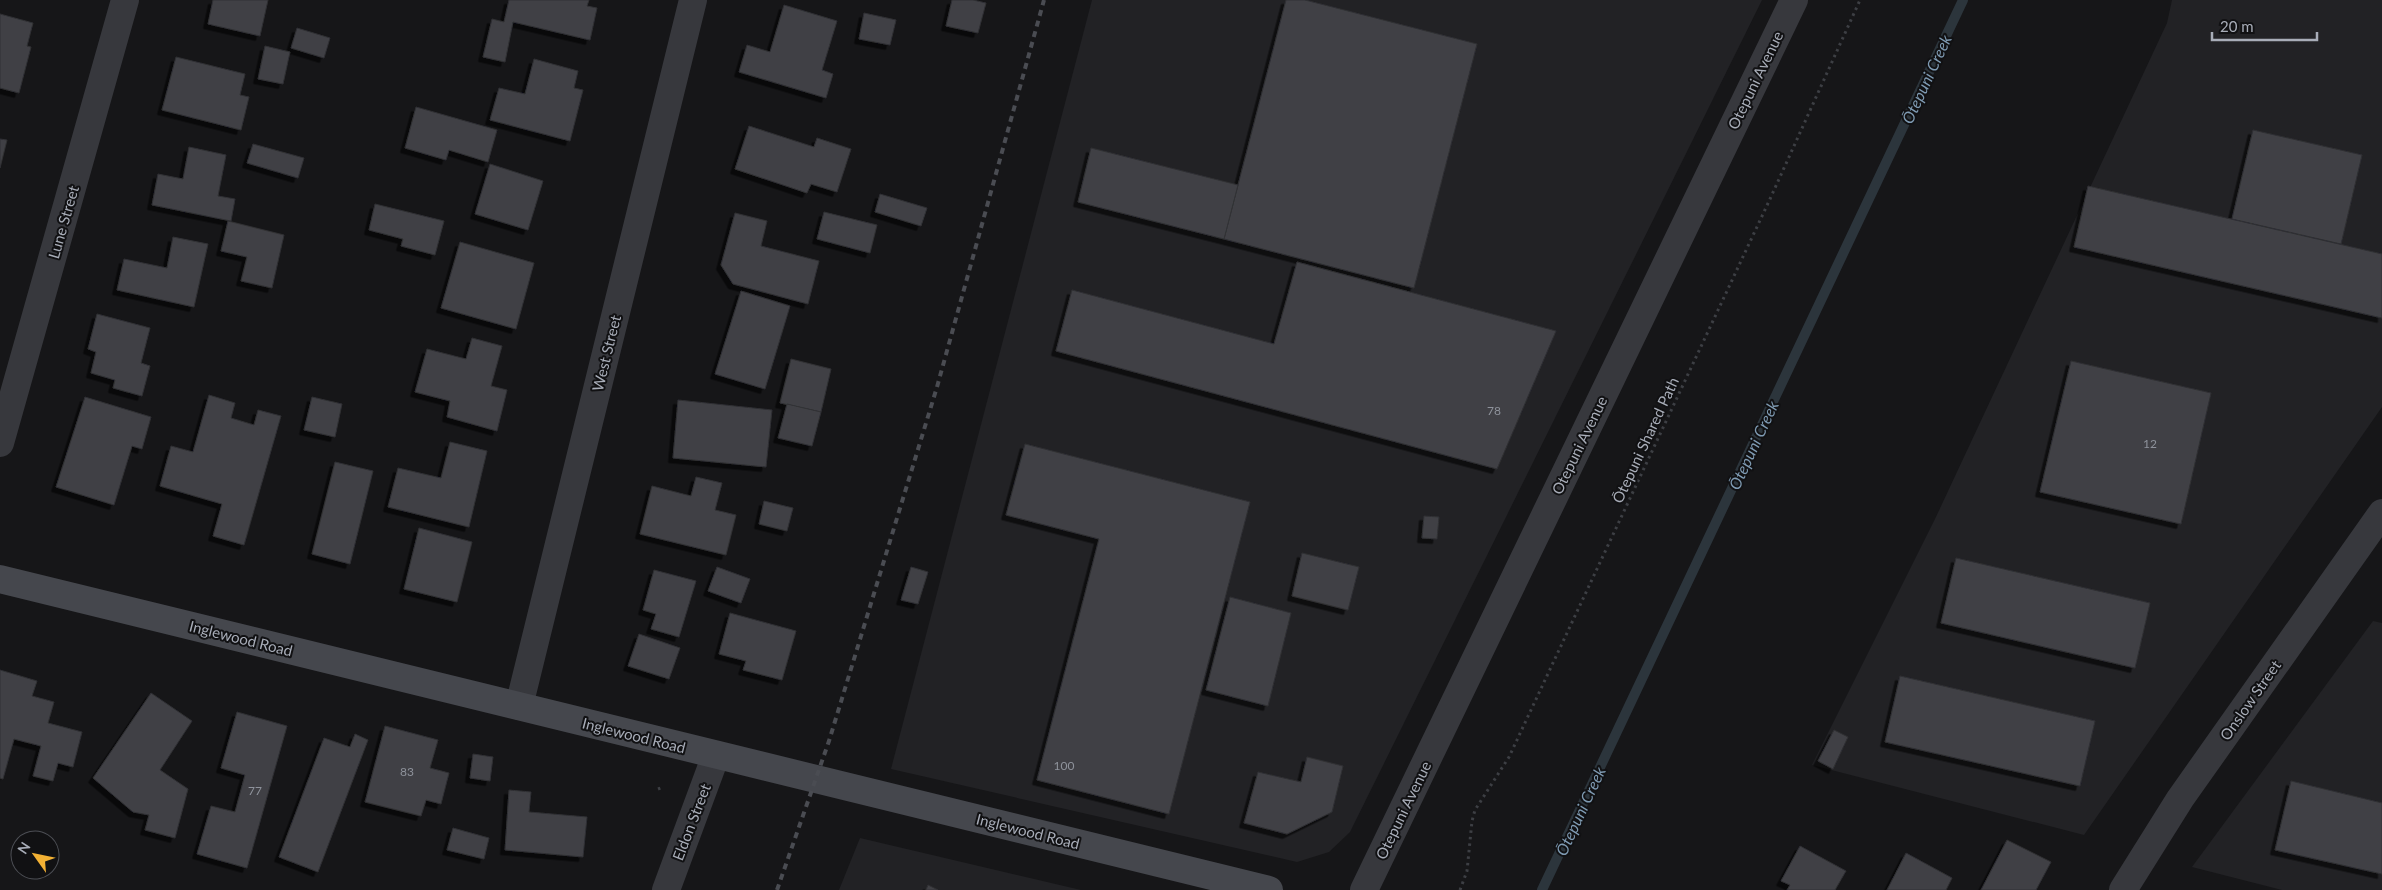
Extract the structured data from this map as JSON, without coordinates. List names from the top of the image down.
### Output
{
  "streets": {
    "street": [
      "Otepuni Avenue",
      "Lune Street",
      "West Street",
      "Inglewood Road",
      "Onslow Street",
      "Eldon Street"
    ],
    "path": ["Ōtepuni Shared Path"]
  },
  "crossings": [
    ["West Street", "Inglewood Road"],
    ["Inglewood Road", "Eldon Street"]
  ],
  "water": ["Ōtepuni Creek"],
  "house_numbers": [
    "78",
    "12",
    "100",
    "83",
    "77"
  ],
  "scale_bar": "20 m",
  "north": "top left"
}
